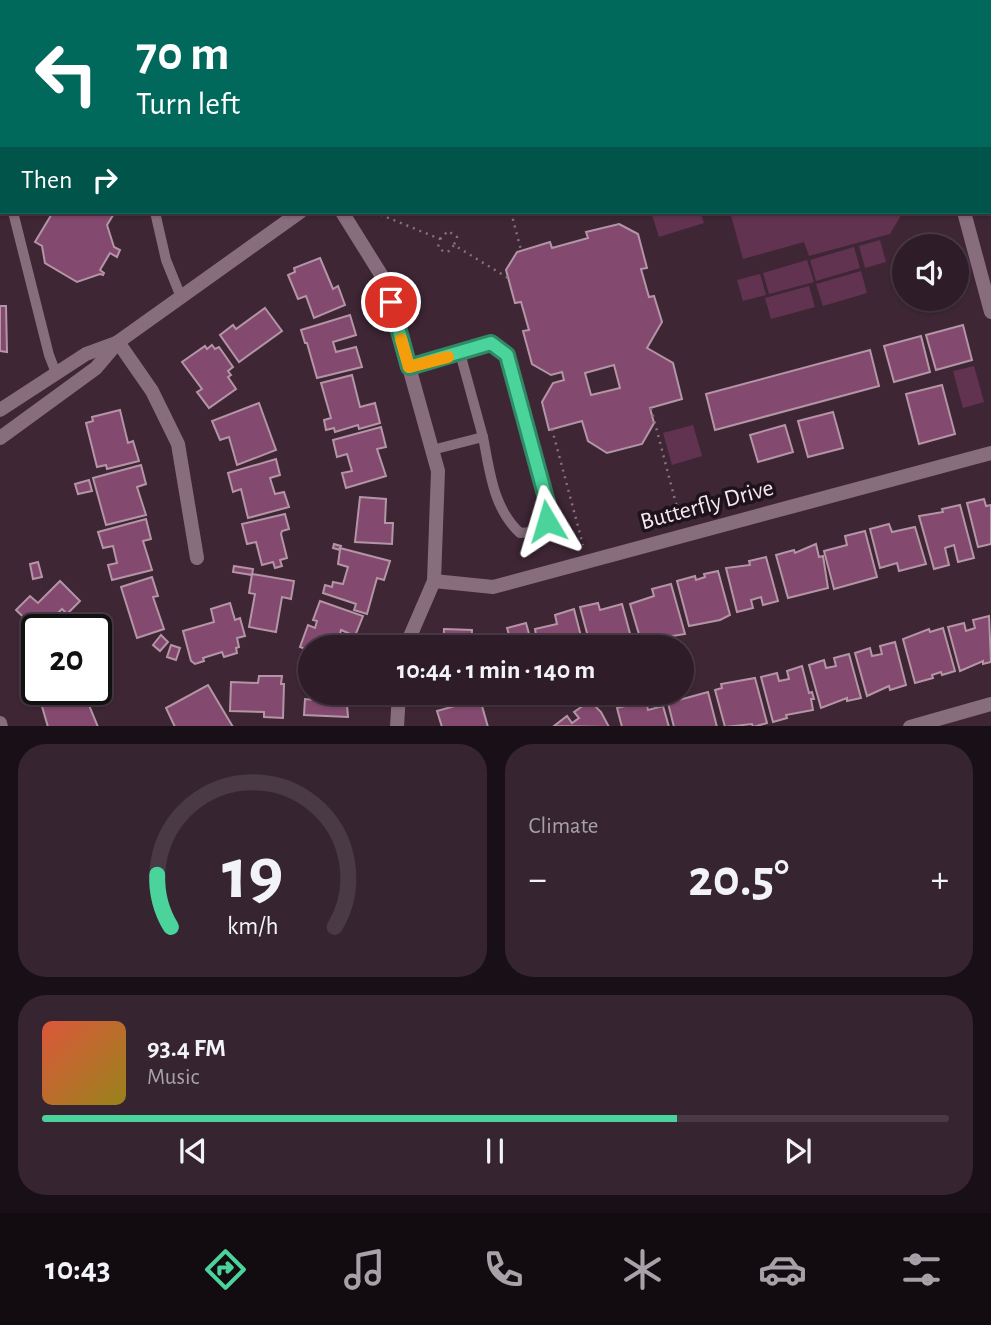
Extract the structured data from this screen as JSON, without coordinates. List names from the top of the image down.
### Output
{
  "streets": {
    "street": ["Butterfly Drive"]
  },
  "page": {
    "turn": ["70 m", "Turn left"],
    "then": "Then",
    "limit": "20",
    "trip": "10:44 · 1 min · 140 m",
    "tile": "Climate",
    "heat": ["−", "20.5°", "+"],
    "song": ["93.4 FM", "Music"],
    "tabs": "10:43",
    "gauge": ["19", "km/h"]
  }
}
